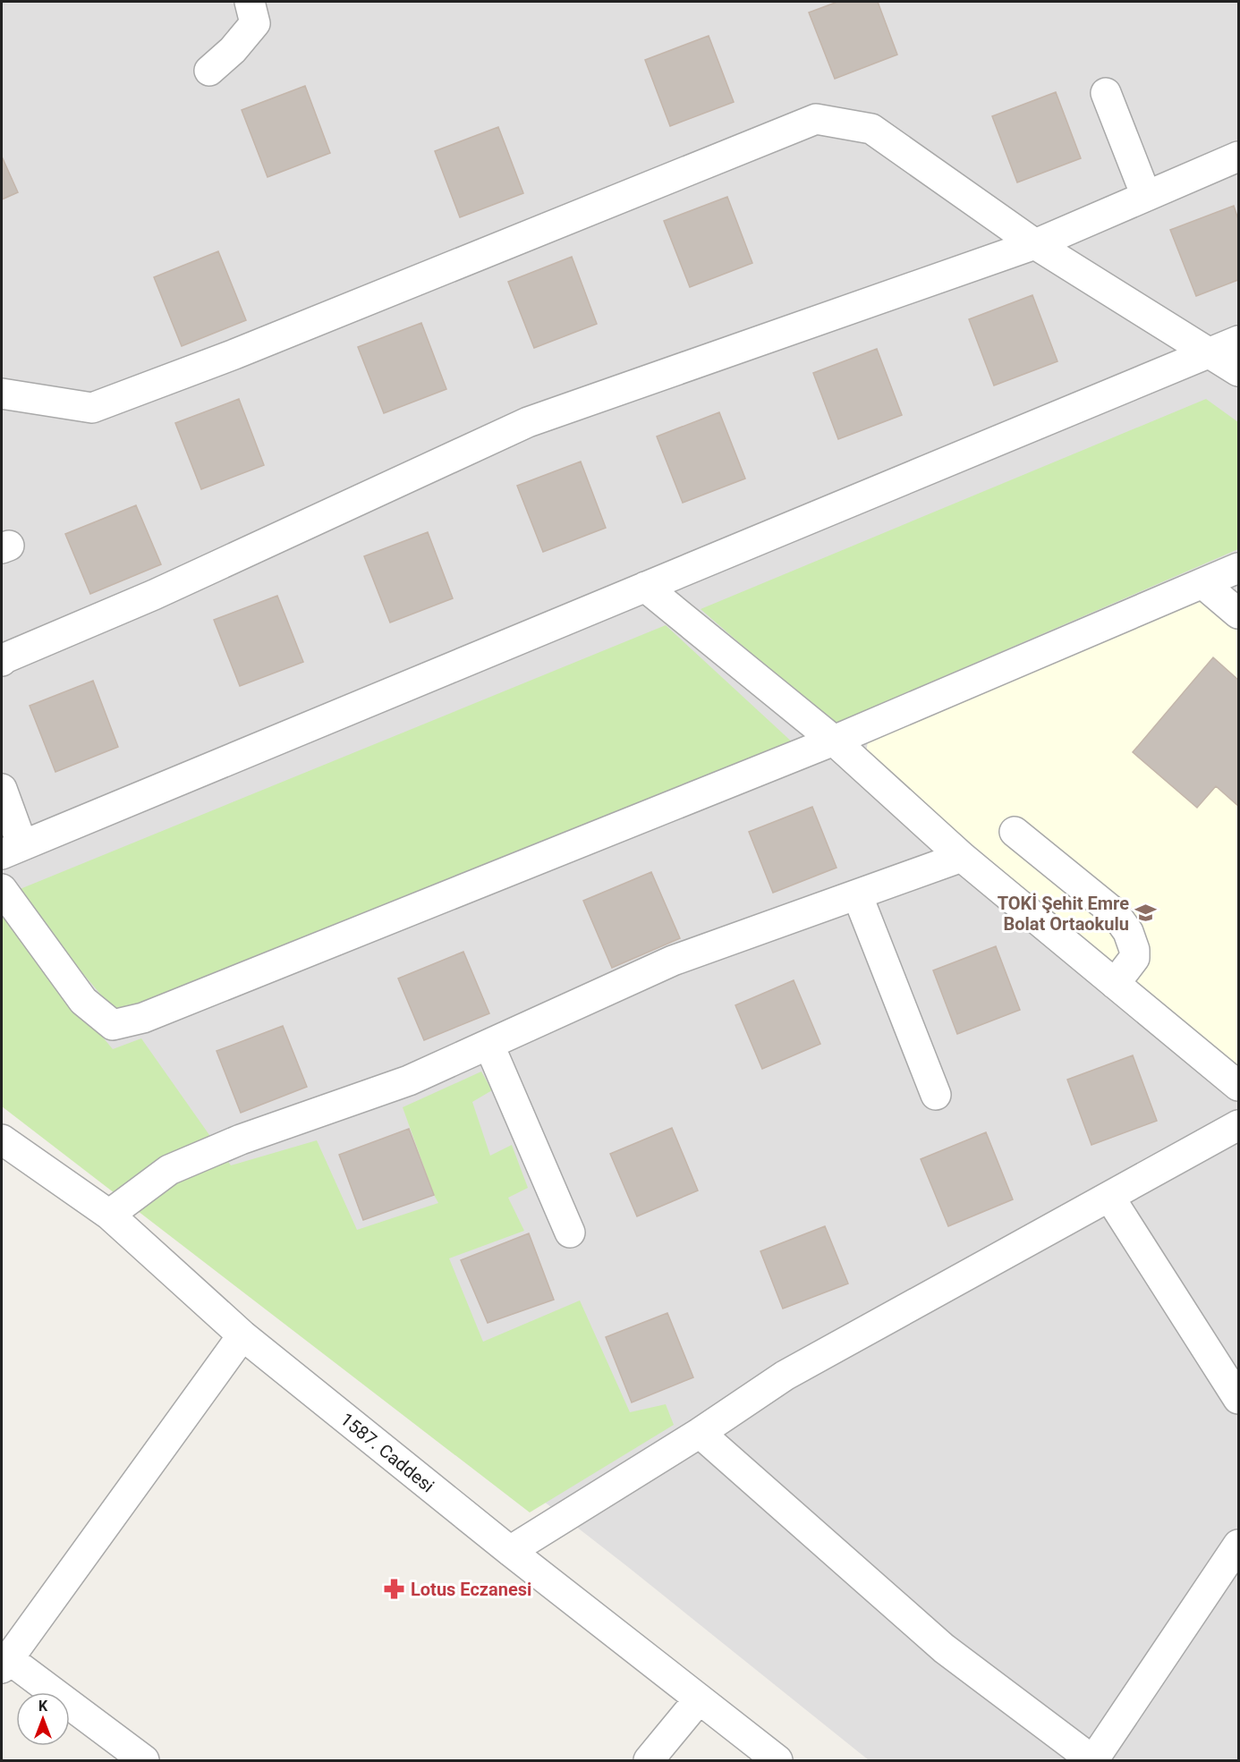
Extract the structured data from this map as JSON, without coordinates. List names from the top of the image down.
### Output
{
  "streets": {
    "street": ["1587. Caddesi"]
  },
  "places": {
    "school or university": ["TOKİ Şehit Emre Bolat Ortaokulu"],
    "pharmacy": ["Lotus Eczanesi"]
  },
  "north": "top"
}
